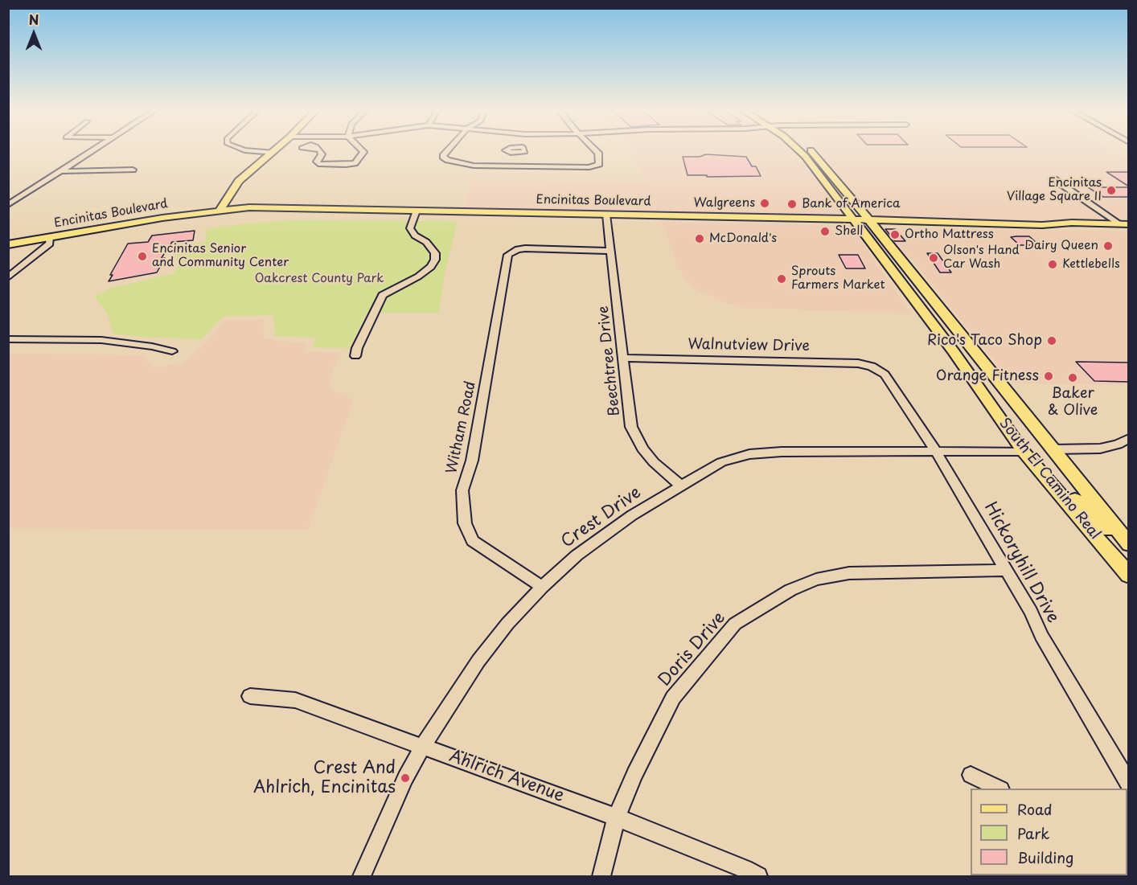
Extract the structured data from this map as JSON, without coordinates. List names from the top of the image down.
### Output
{
  "streets": {
    "main road": ["Encinitas Boulevard", "South El Camino Real"],
    "street": [
      "Walnutview Drive",
      "Beechtree Drive",
      "Witham Road",
      "Crest Drive",
      "Hickoryhill Drive",
      "Doris Drive",
      "Ahlrich Avenue"
    ]
  },
  "crossings": [
    ["Encinitas Boulevard", "Beechtree Drive"],
    ["Encinitas Boulevard", "South El Camino Real"],
    ["Walnutview Drive", "Beechtree Drive"],
    ["Walnutview Drive", "Hickoryhill Drive"],
    ["Beechtree Drive", "Witham Road"],
    ["Beechtree Drive", "Crest Drive"],
    ["Witham Road", "Crest Drive"],
    ["South El Camino Real", "Crest Drive"],
    ["Crest Drive", "Hickoryhill Drive"],
    ["Crest Drive", "Ahlrich Avenue"],
    ["Hickoryhill Drive", "Doris Drive"],
    ["Doris Drive", "Ahlrich Avenue"]
  ],
  "parks": ["Oakcrest County Park"],
  "places": [
    "Encinitas Village Square II",
    "Walgreens",
    "Bank of America",
    "Shell",
    "Ortho Mattress",
    "McDonald's",
    "Dairy Queen",
    "Encinitas Senior and Community Center",
    "Olson's Hand Car Wash",
    "Kettlebells",
    "Sprouts Farmers Market",
    "Rico's Taco Shop",
    "Orange Fitness",
    "Baker & Olive",
    "Crest And Ahlrich, Encinitas"
  ],
  "legend": ["Road", "Park", "Building"],
  "north": "top"
}
